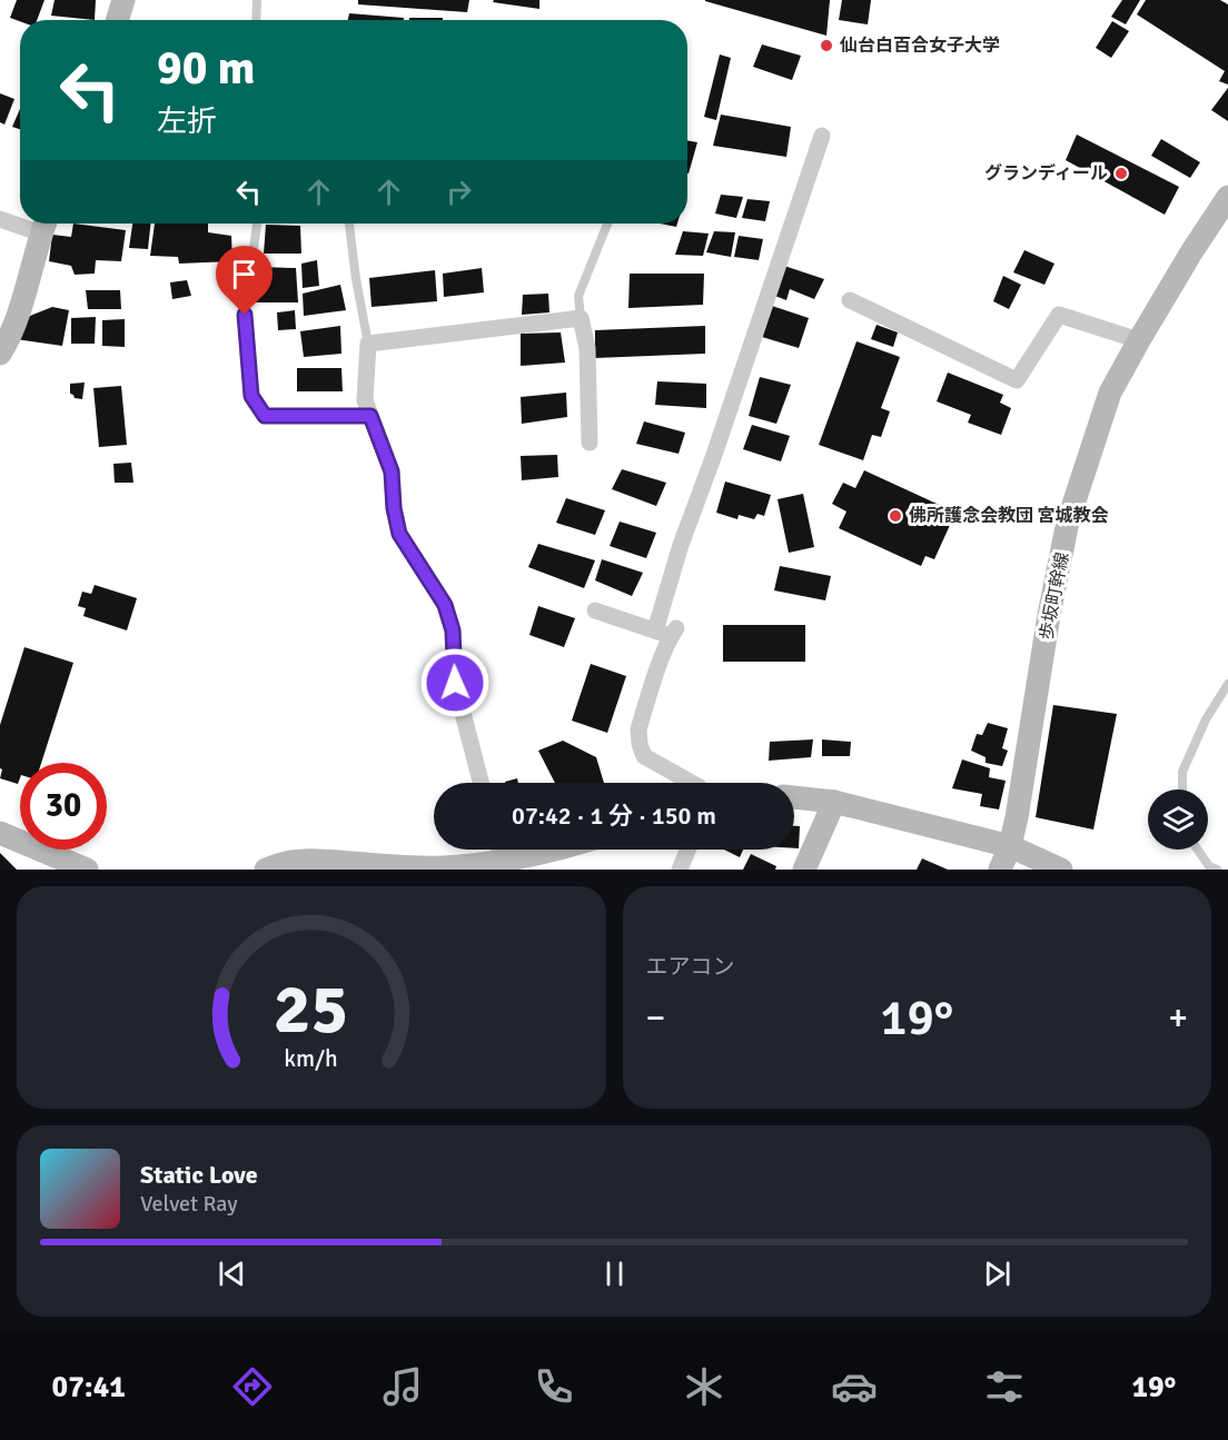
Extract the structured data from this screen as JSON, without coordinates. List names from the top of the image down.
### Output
{
  "streets": {
    "street": ["歩坂町幹線"]
  },
  "places": ["仙台白百合女子大学", "グランディール", "佛所護念会教団 宮城教会"],
  "page": {
    "turn": ["90 m", "左折"],
    "limit": "30",
    "trip": "07:42 · 1 分 · 150 m",
    "tile": "エアコン",
    "heat": ["−", "19°", "+"],
    "song": ["Static Love", "Velvet Ray"],
    "tabs": ["07:41", "19°"],
    "gauge": ["25", "km/h"]
  }
}
